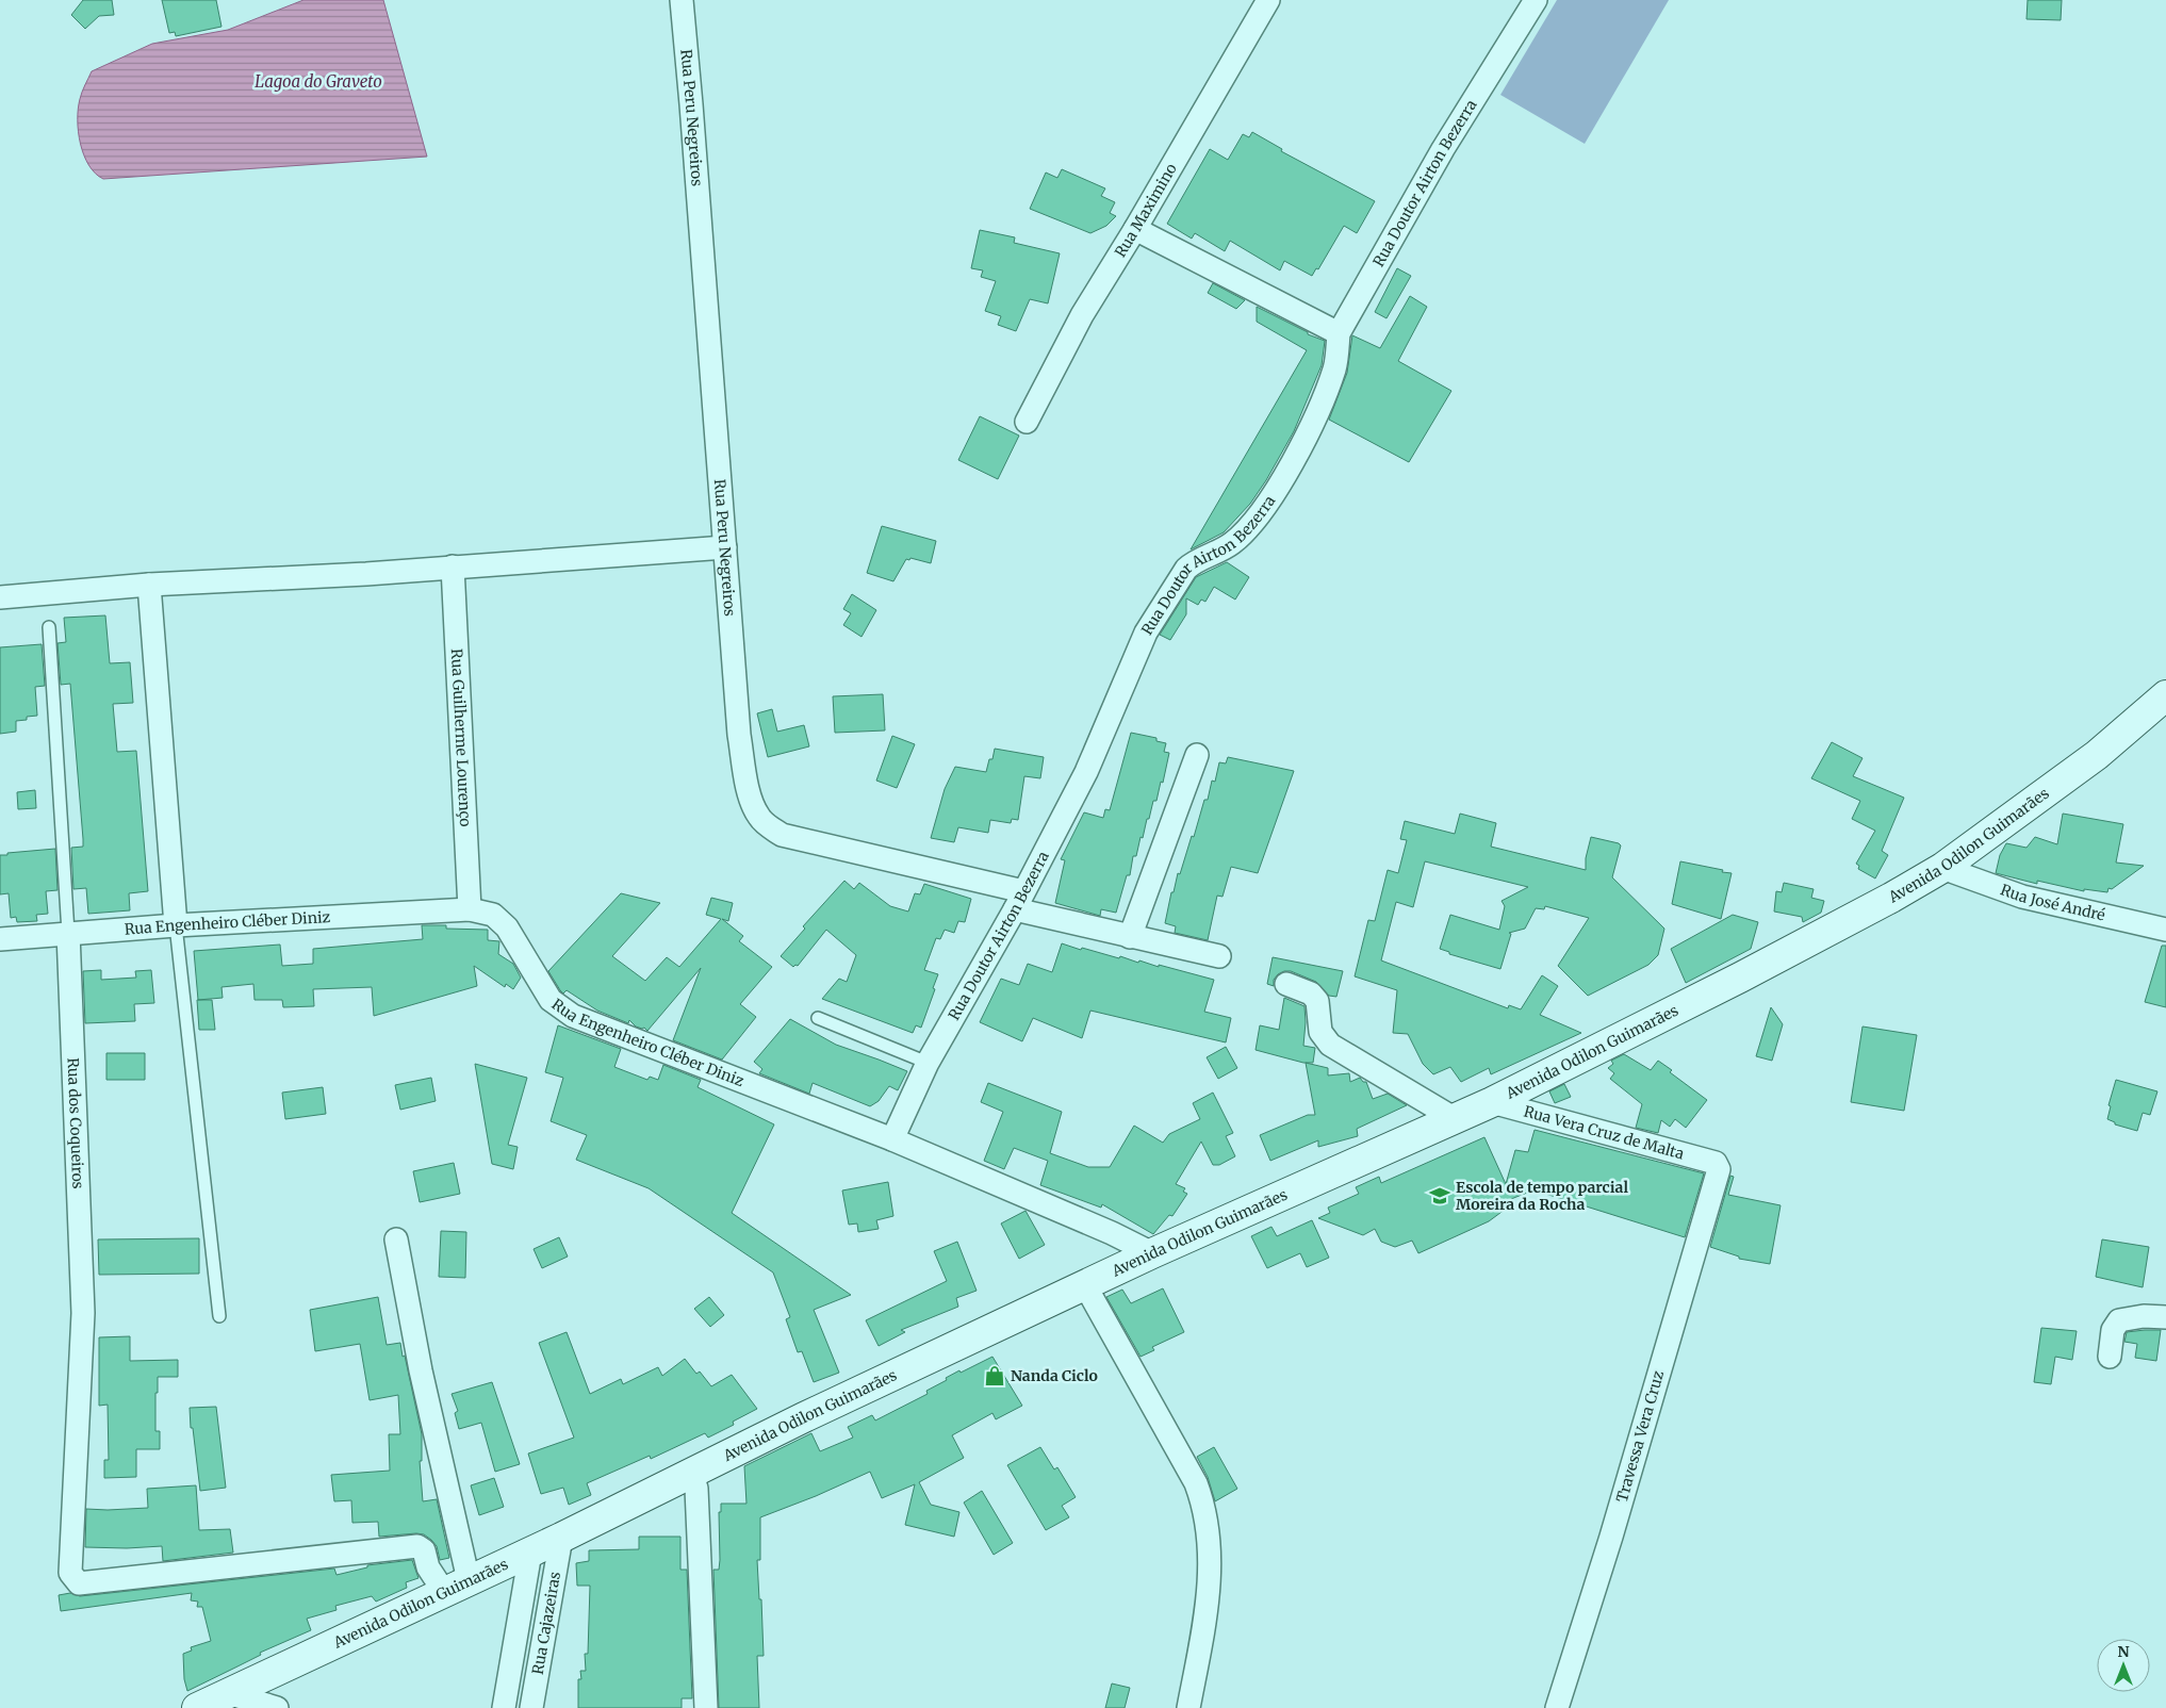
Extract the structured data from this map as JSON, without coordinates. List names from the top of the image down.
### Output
{
  "streets": {
    "street": [
      "Rua Peru Negreiros",
      "Rua Doutor Airton Bezerra",
      "Rua Maximino",
      "Rua Guilherme Lourenço",
      "Avenida Odilon Guimarães",
      "Rua José André",
      "Rua Engenheiro Cléber Diniz",
      "Rua dos Coqueiros",
      "Rua Vera Cruz de Malta",
      "Travessa Vera Cruz",
      "Rua Cajazeiras"
    ]
  },
  "crossings": [
    ["Rua Peru Negreiros", "Rua Doutor Airton Bezerra"],
    ["Rua Doutor Airton Bezerra", "Rua Engenheiro Cléber Diniz"],
    ["Rua Guilherme Lourenço", "Rua Engenheiro Cléber Diniz"],
    ["Avenida Odilon Guimarães", "Rua José André"],
    ["Avenida Odilon Guimarães", "Rua Engenheiro Cléber Diniz"],
    ["Avenida Odilon Guimarães", "Rua dos Coqueiros"],
    ["Avenida Odilon Guimarães", "Rua Vera Cruz de Malta"],
    ["Avenida Odilon Guimarães", "Rua Cajazeiras"],
    ["Rua Engenheiro Cléber Diniz", "Rua dos Coqueiros"],
    ["Rua Vera Cruz de Malta", "Travessa Vera Cruz"]
  ],
  "water": ["Lagoa do Graveto"],
  "places": {
    "school or university": ["Escola de tempo parcial Moreira da Rocha"],
    "shop": ["Nanda Ciclo"]
  },
  "north": "top"
}
